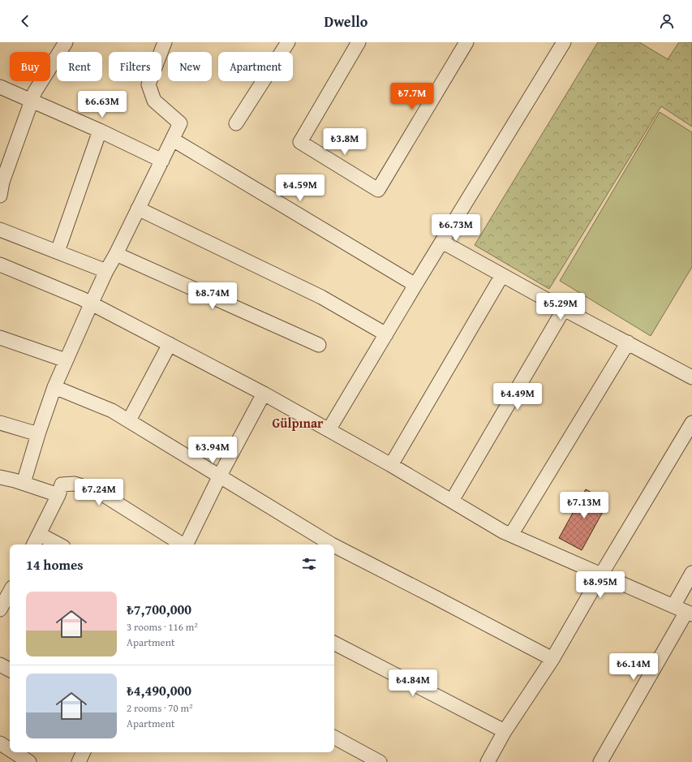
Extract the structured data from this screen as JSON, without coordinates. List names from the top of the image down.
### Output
{
  "districts": ["Gülpınar"],
  "page": {
    "header": "Dwello",
    "chip": [
      "Buy",
      "Rent",
      "Filters",
      "New",
      "Apartment"
    ],
    "price": [
      "₺7.7M",
      "₺6.63M",
      "₺3.8M",
      "₺4.59M",
      "₺6.73M",
      "₺8.74M",
      "₺5.29M",
      "₺4.49M",
      "₺3.94M",
      "₺7.24M",
      "₺7.13M",
      "₺8.95M",
      "₺6.14M",
      "₺4.84M"
    ],
    "heading": "14 homes",
    "list": [
      {
        "name": "₺7,700,000",
        "note": "3 rooms · 116 m² · Apartment"
      },
      {
        "name": "₺4,490,000",
        "note": "2 rooms · 70 m² · Apartment"
      }
    ]
  }
}
